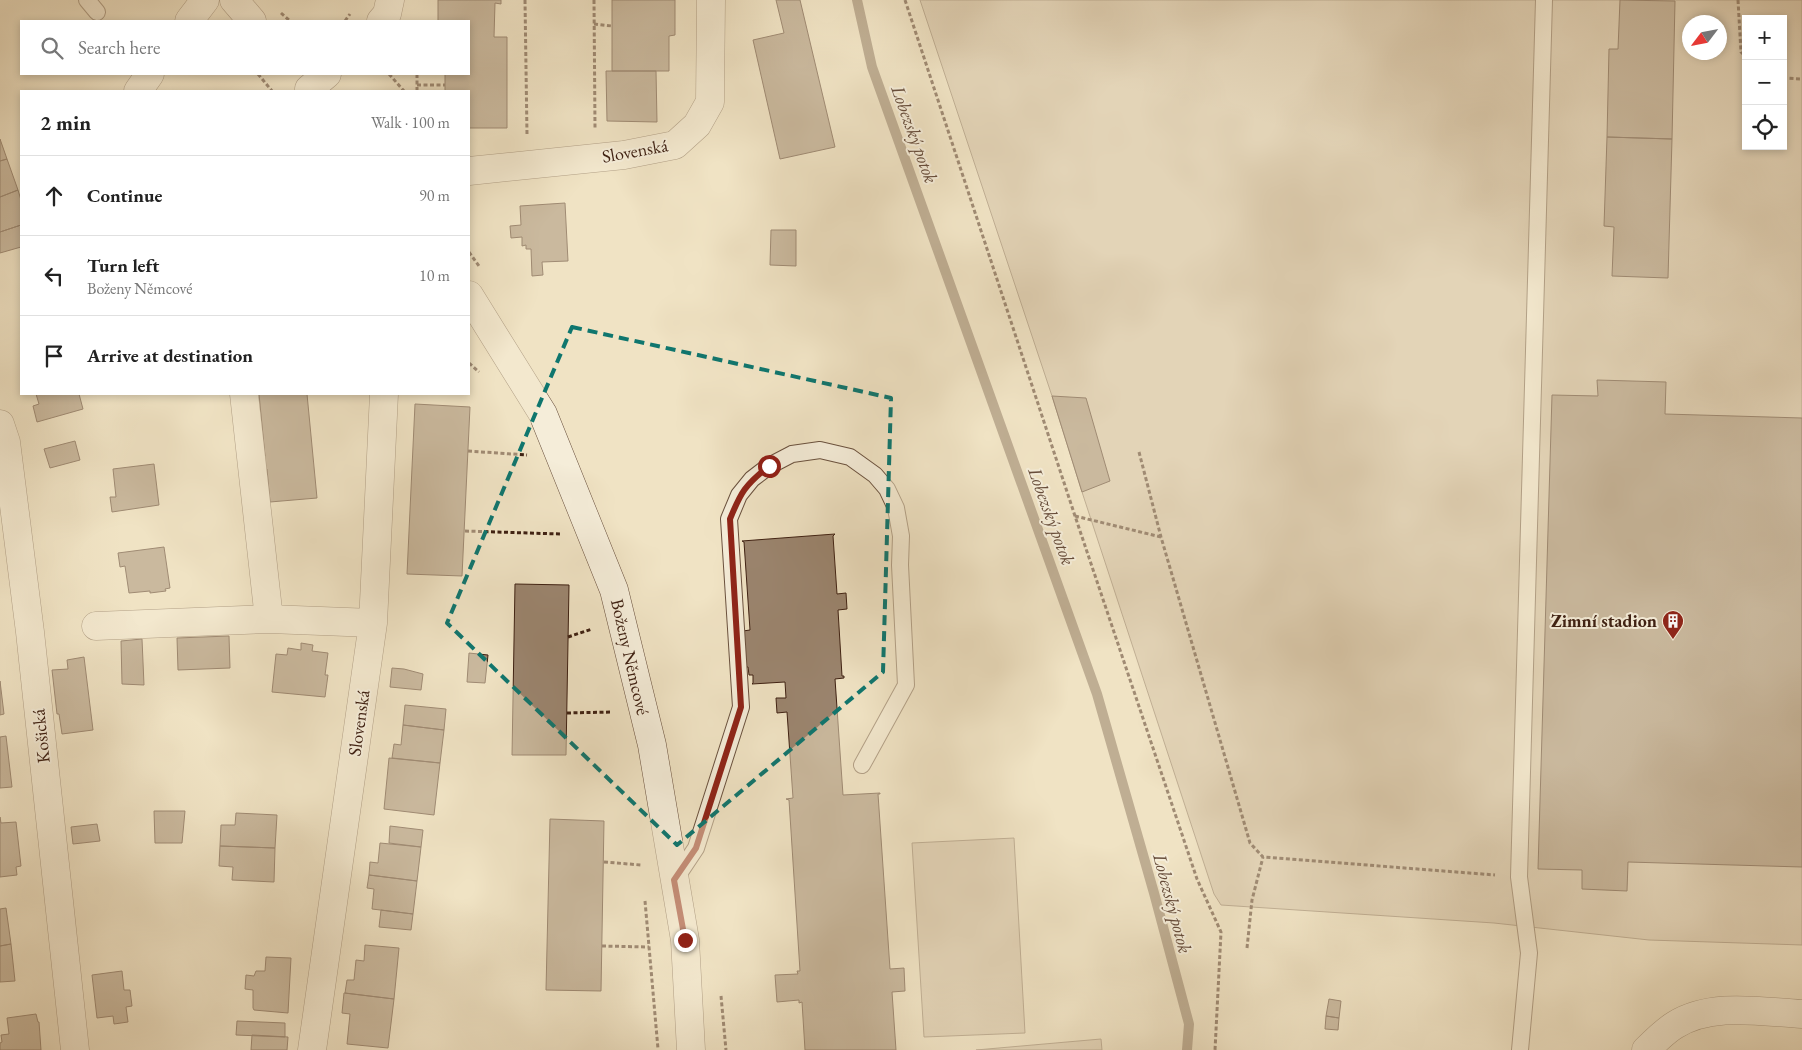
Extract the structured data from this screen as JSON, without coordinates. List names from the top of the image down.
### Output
{
  "streets": {
    "street": ["Slovenská", "Boženy Němcové", "Košická"]
  },
  "water": ["Lobezský potok"],
  "places": {
    "building": ["Zimní stadion"]
  },
  "north": "bottom left",
  "page": {
    "map_buttons": ["+", "−"],
    "search": "Search here",
    "heading": ["2 min", "Walk · 100 m"],
    "list": [
      ["Continue", "90 m"],
      ["Turn left", "Boženy Němcové", "10 m"],
      "Arrive at destination"
    ]
  }
}
